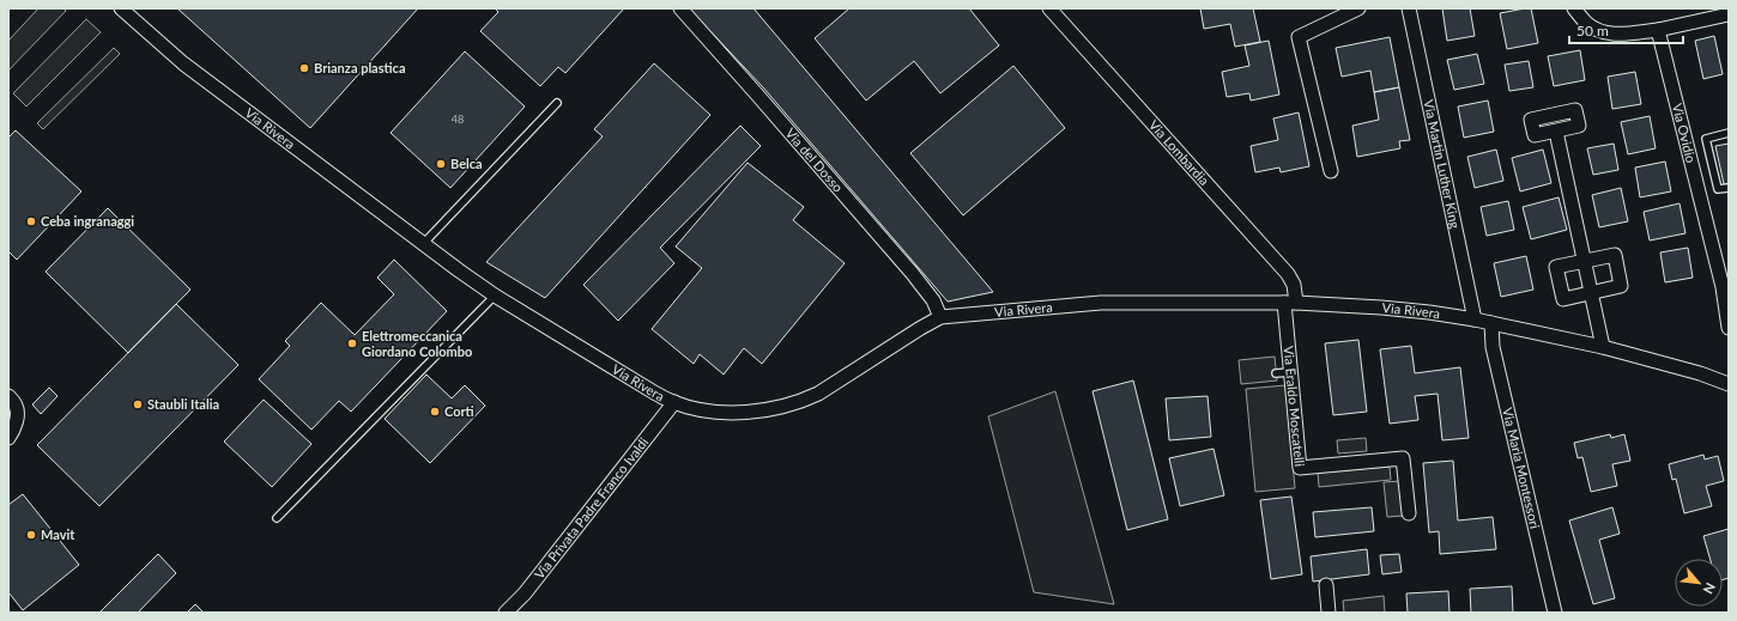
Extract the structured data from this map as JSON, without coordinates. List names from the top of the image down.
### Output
{
  "streets": {
    "street": [
      "Via Rivera",
      "Via Ovidio",
      "Via Lombardia",
      "Via del Dosso",
      "Via Martin Luther King",
      "Via Eraldo Moscatelli",
      "Via Maria Montessori",
      "Via Privata Padre Franco Ivaldi"
    ]
  },
  "crossings": [
    ["Via Rivera", "Via Lombardia"],
    ["Via Rivera", "Via del Dosso"],
    ["Via Rivera", "Via Martin Luther King"],
    ["Via Rivera", "Via Eraldo Moscatelli"],
    ["Via Rivera", "Via Maria Montessori"],
    ["Via Rivera", "Via Privata Padre Franco Ivaldi"],
    ["Via Lombardia", "Via Eraldo Moscatelli"]
  ],
  "places": [
    "Brianza plastica",
    "Belca",
    "Ceba ingranaggi",
    "Elettromeccanica Giordano Colombo",
    "Staubli Italia",
    "Corti",
    "Mavit"
  ],
  "house_numbers": ["48"],
  "scale_bar": "50 m",
  "north": "bottom right"
}
